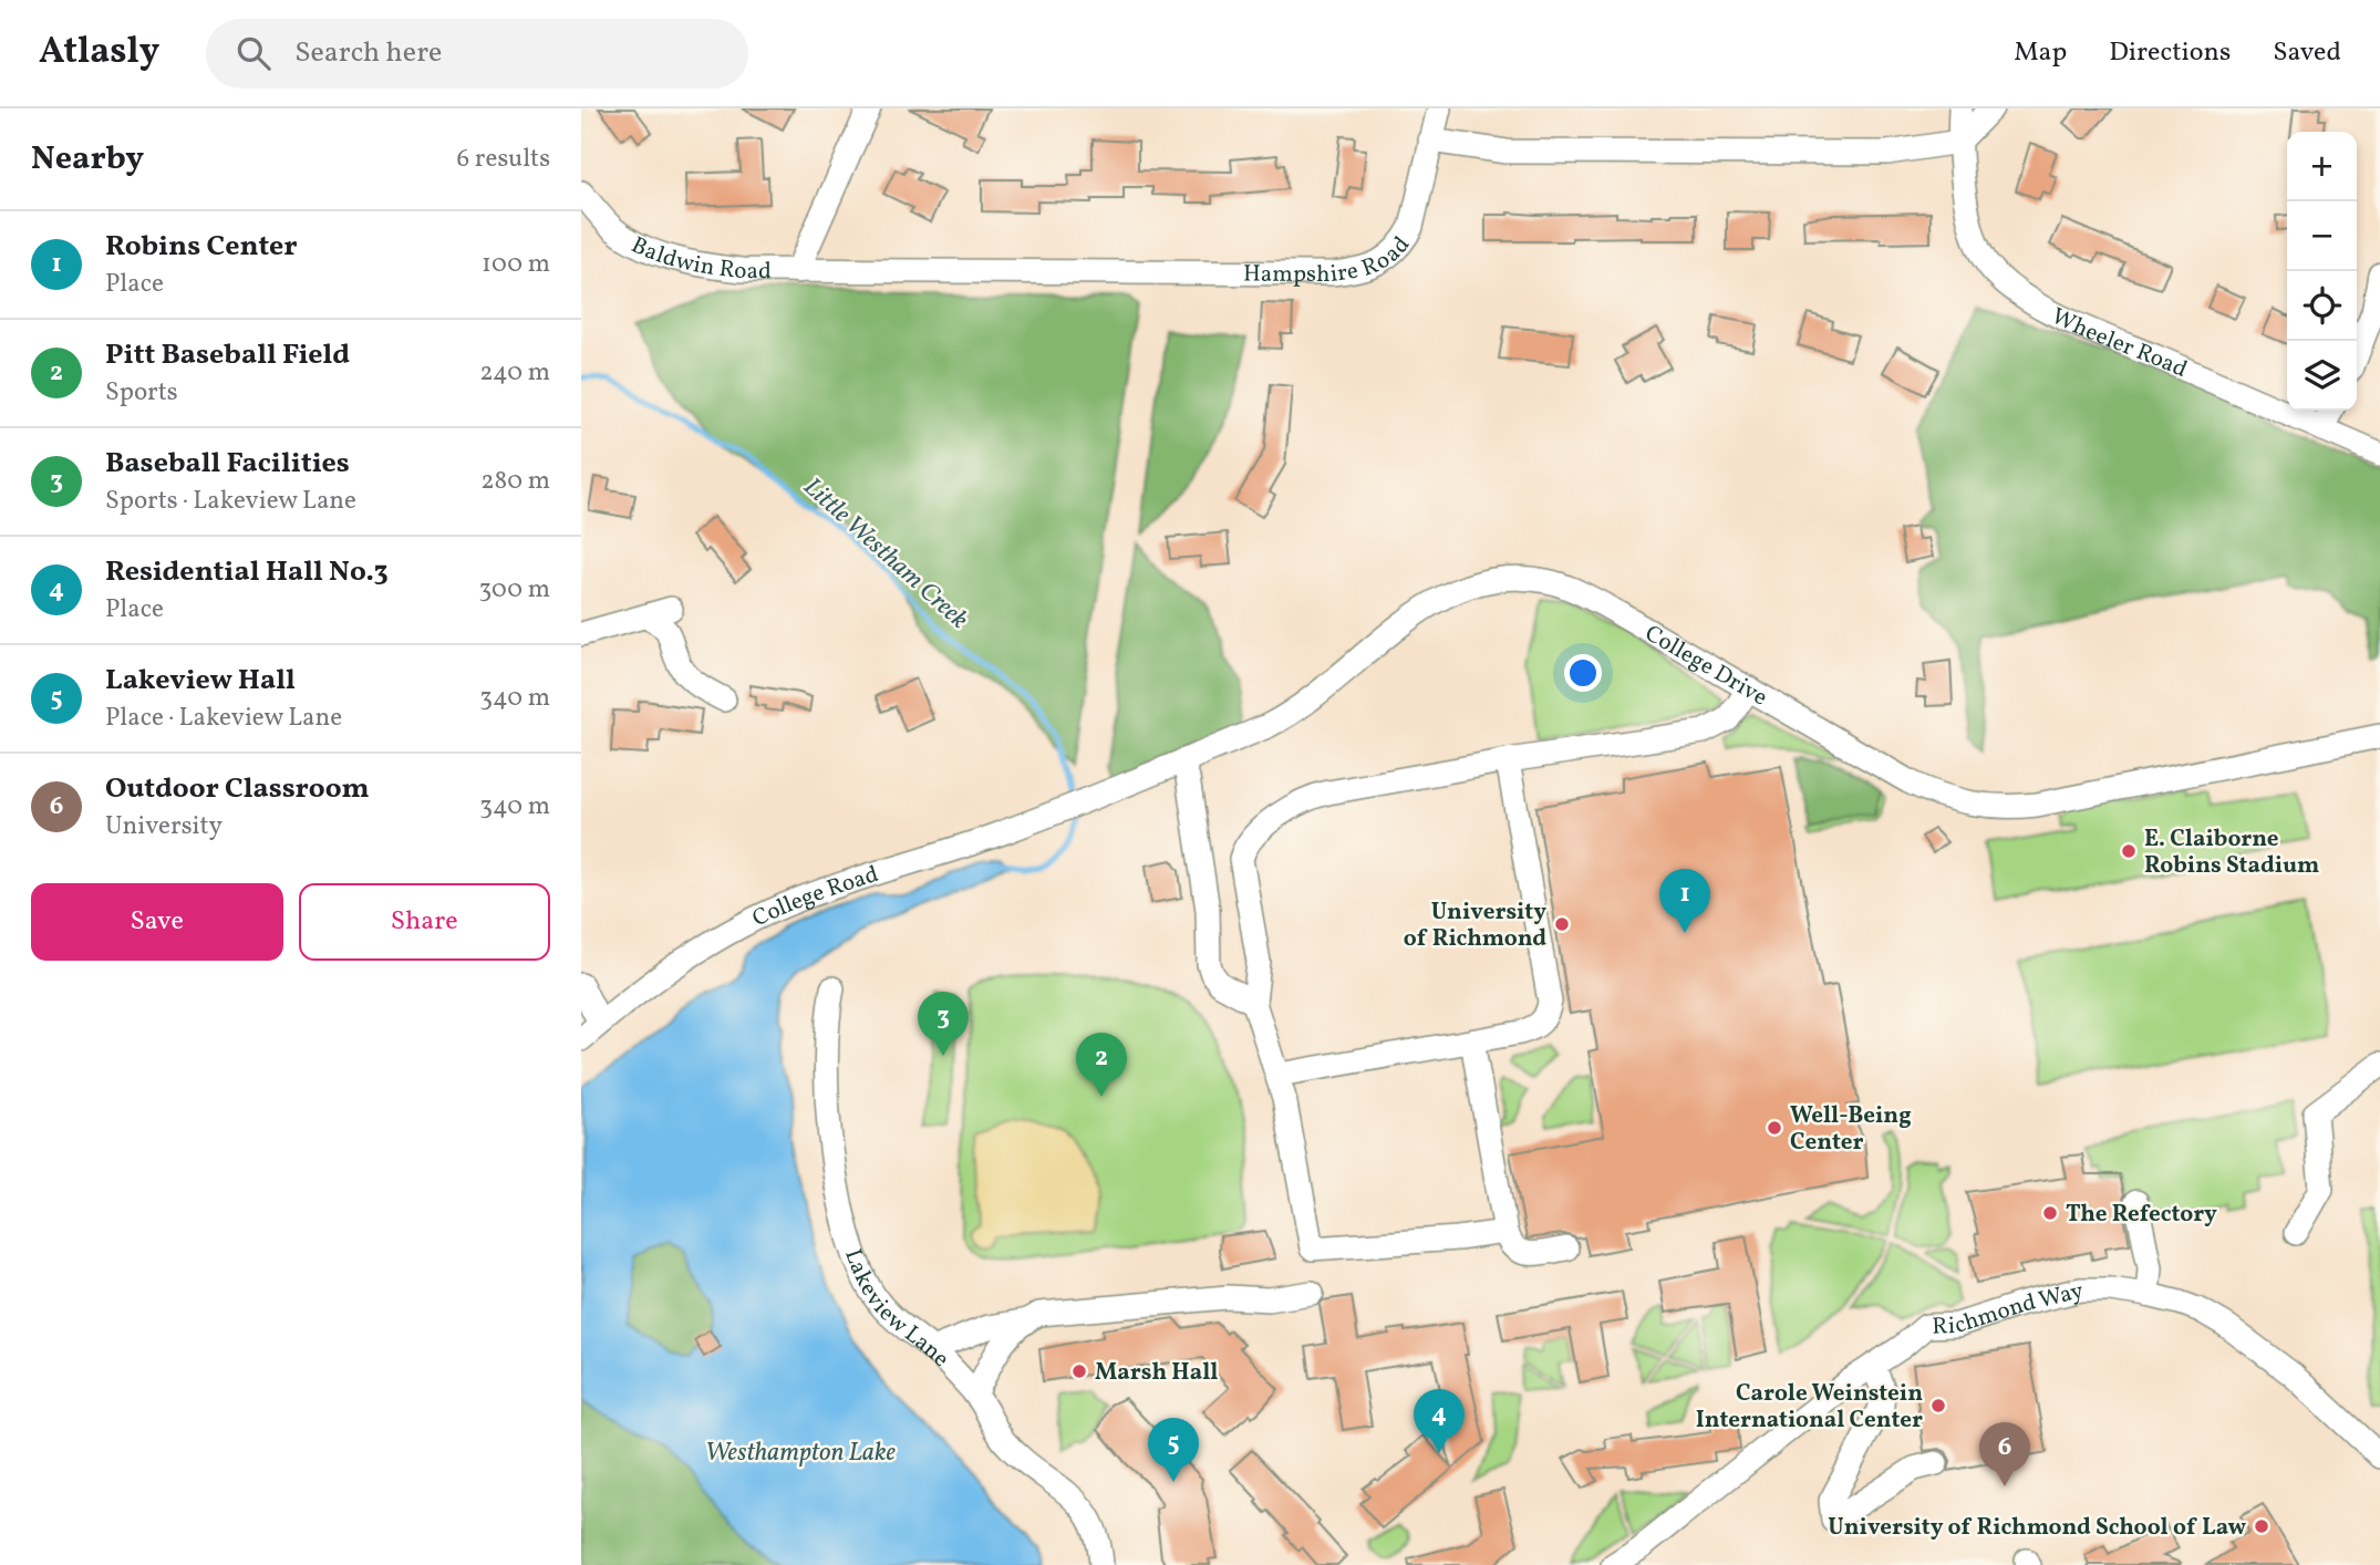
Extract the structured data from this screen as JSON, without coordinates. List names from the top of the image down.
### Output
{
  "streets": {
    "street": [
      "Hampshire Road",
      "Baldwin Road",
      "Wheeler Road",
      "College Drive",
      "College Road",
      "Lakeview Lane",
      "Richmond Way"
    ]
  },
  "crossings": [
    ["Hampshire Road", "Baldwin Road"],
    ["College Drive", "College Road"]
  ],
  "water": ["Little Westham Creek", "Westhampton Lake"],
  "places": [
    "E. Claiborne Robins Stadium",
    "University of Richmond",
    "Well-Being Center",
    "The Refectory",
    "Marsh Hall",
    "Carole Weinstein International Center",
    "University of Richmond School of Law"
  ],
  "page": {
    "header": "Atlasly",
    "search": "Search here",
    "nav": ["Map", "Directions", "Saved"],
    "heading": ["Nearby", "6 results"],
    "map_buttons": ["+", "−"],
    "list": [
      {
        "mark": "1",
        "name": "Robins Center",
        "note": "Place",
        "value": "100 m"
      },
      {
        "mark": "2",
        "name": "Pitt Baseball Field",
        "note": "Sports",
        "value": "240 m"
      },
      {
        "mark": "3",
        "name": "Baseball Facilities",
        "note": "Sports · Lakeview Lane",
        "value": "280 m"
      },
      {
        "mark": "4",
        "name": "Residential Hall No.3",
        "note": "Place",
        "value": "300 m"
      },
      {
        "mark": "5",
        "name": "Lakeview Hall",
        "note": "Place · Lakeview Lane",
        "value": "340 m"
      },
      {
        "mark": "6",
        "name": "Outdoor Classroom",
        "note": "University",
        "value": "340 m"
      }
    ],
    "buttons": ["Save", "Share"],
    "pins": [
      "1",
      "3",
      "2",
      "4",
      "5",
      "6"
    ]
  }
}
